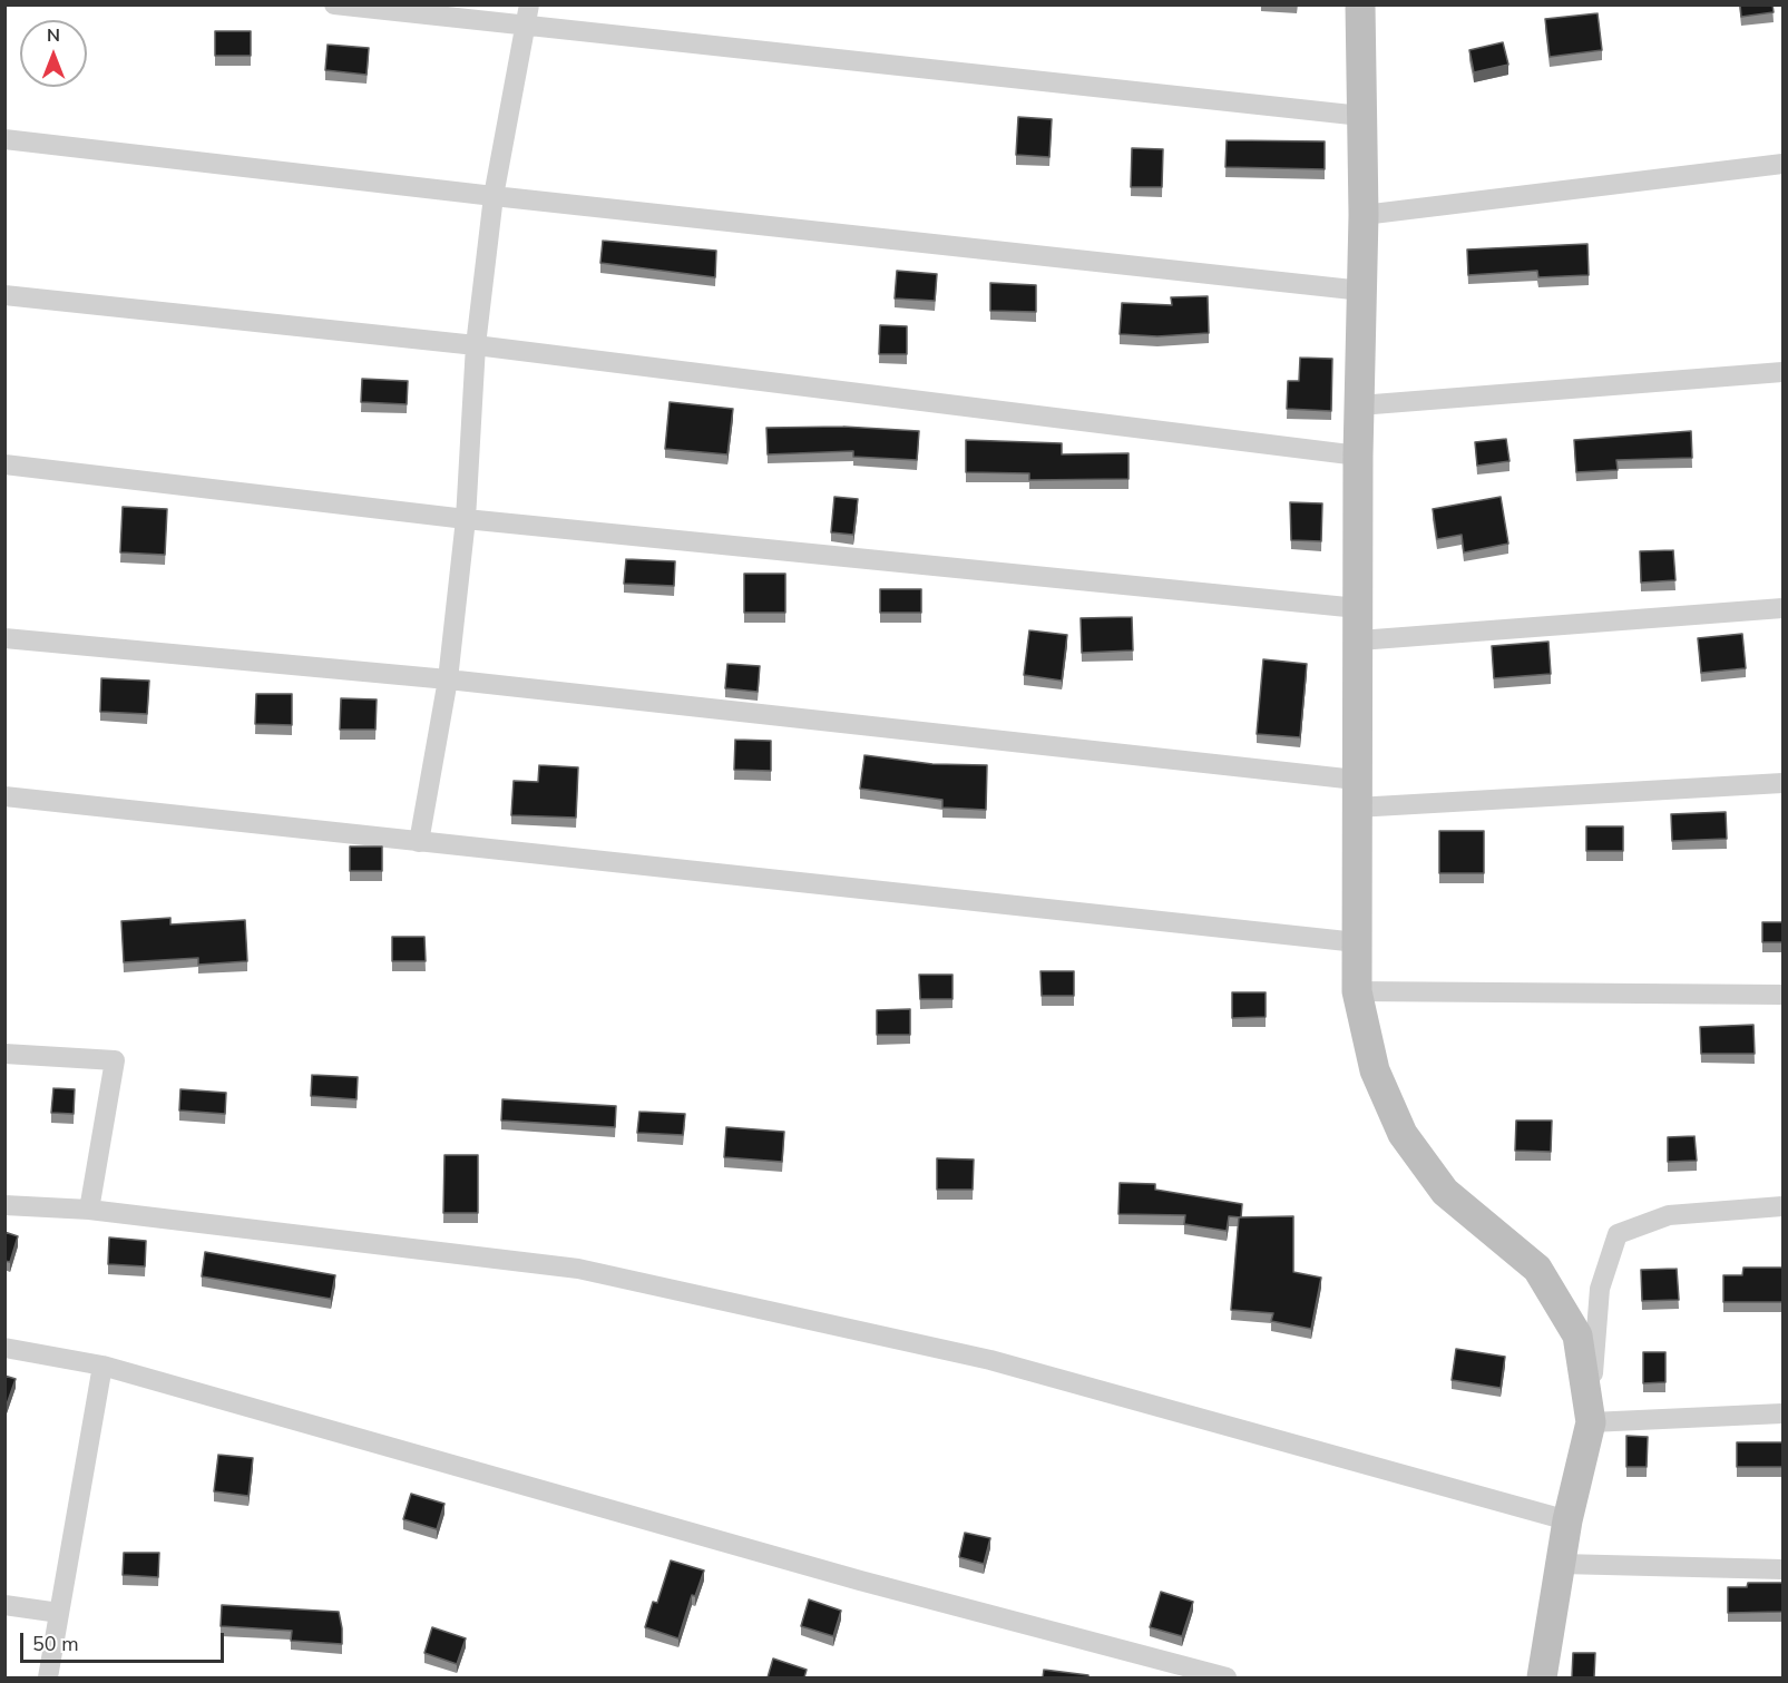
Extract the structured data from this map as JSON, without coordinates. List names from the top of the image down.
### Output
{
  "scale_bar": "50 m",
  "north": "top"
}
